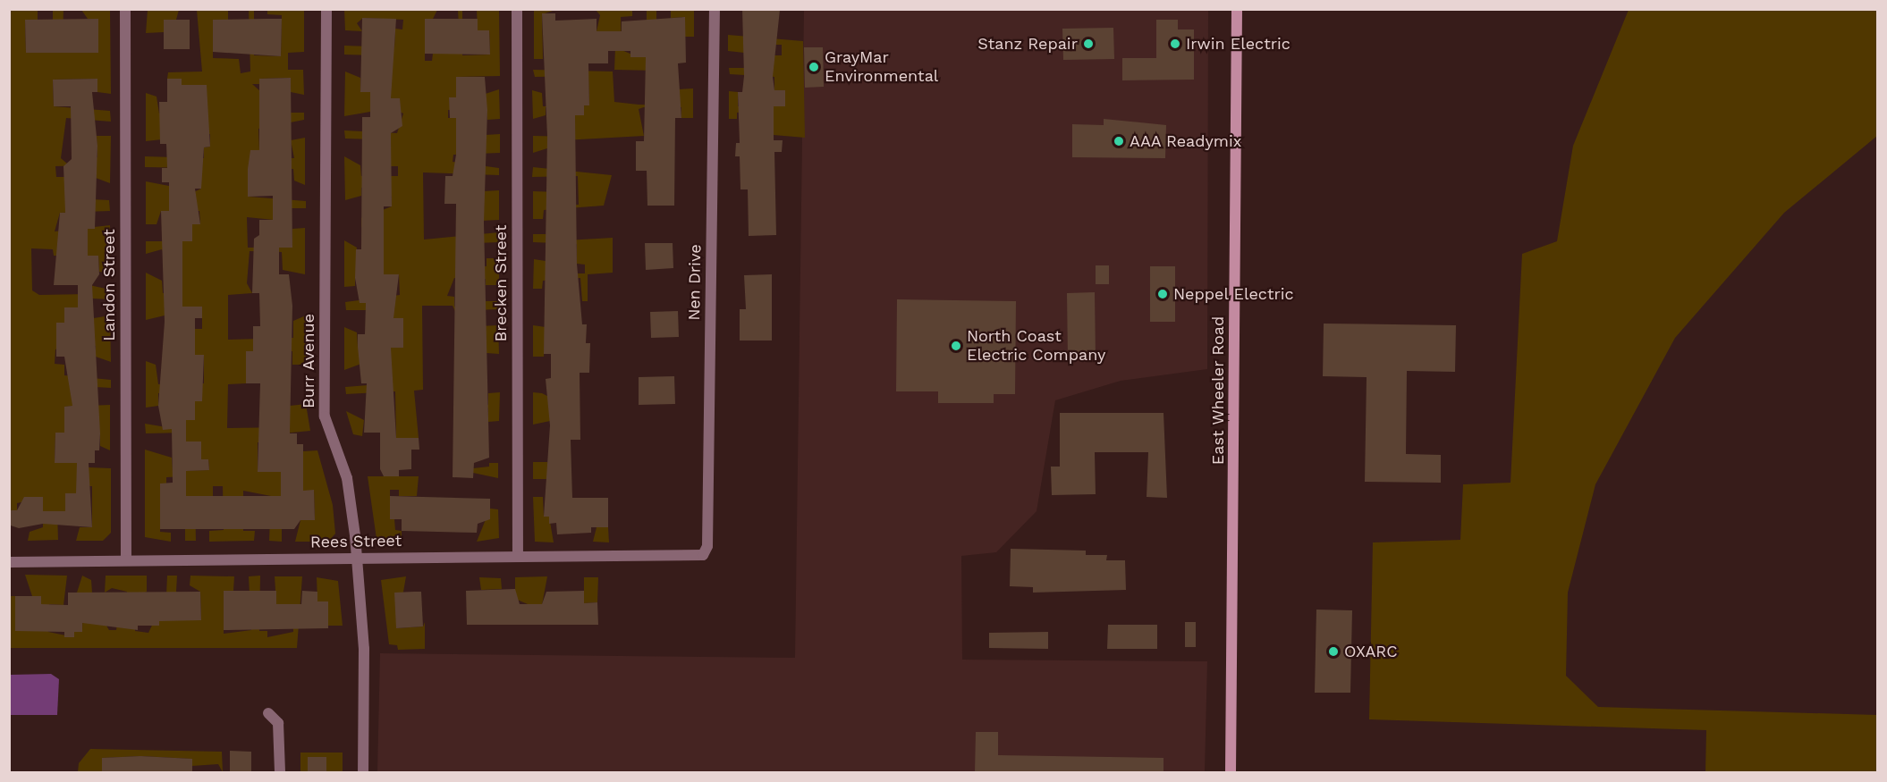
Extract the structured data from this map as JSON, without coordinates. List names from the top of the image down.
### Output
{
  "streets": {
    "main road": ["East Wheeler Road"],
    "street": [
      "Nen Drive",
      "Brecken Street",
      "Landon Street",
      "Burr Avenue",
      "Rees Street"
    ]
  },
  "crossings": [
    ["Nen Drive", "Rees Street"],
    ["Brecken Street", "Rees Street"],
    ["Landon Street", "Rees Street"],
    ["Burr Avenue", "Rees Street"]
  ],
  "places": [
    "Stanz Repair",
    "Irwin Electric",
    "GrayMar Environmental",
    "AAA Readymix",
    "Neppel Electric",
    "North Coast Electric Company",
    "OXARC"
  ]
}
